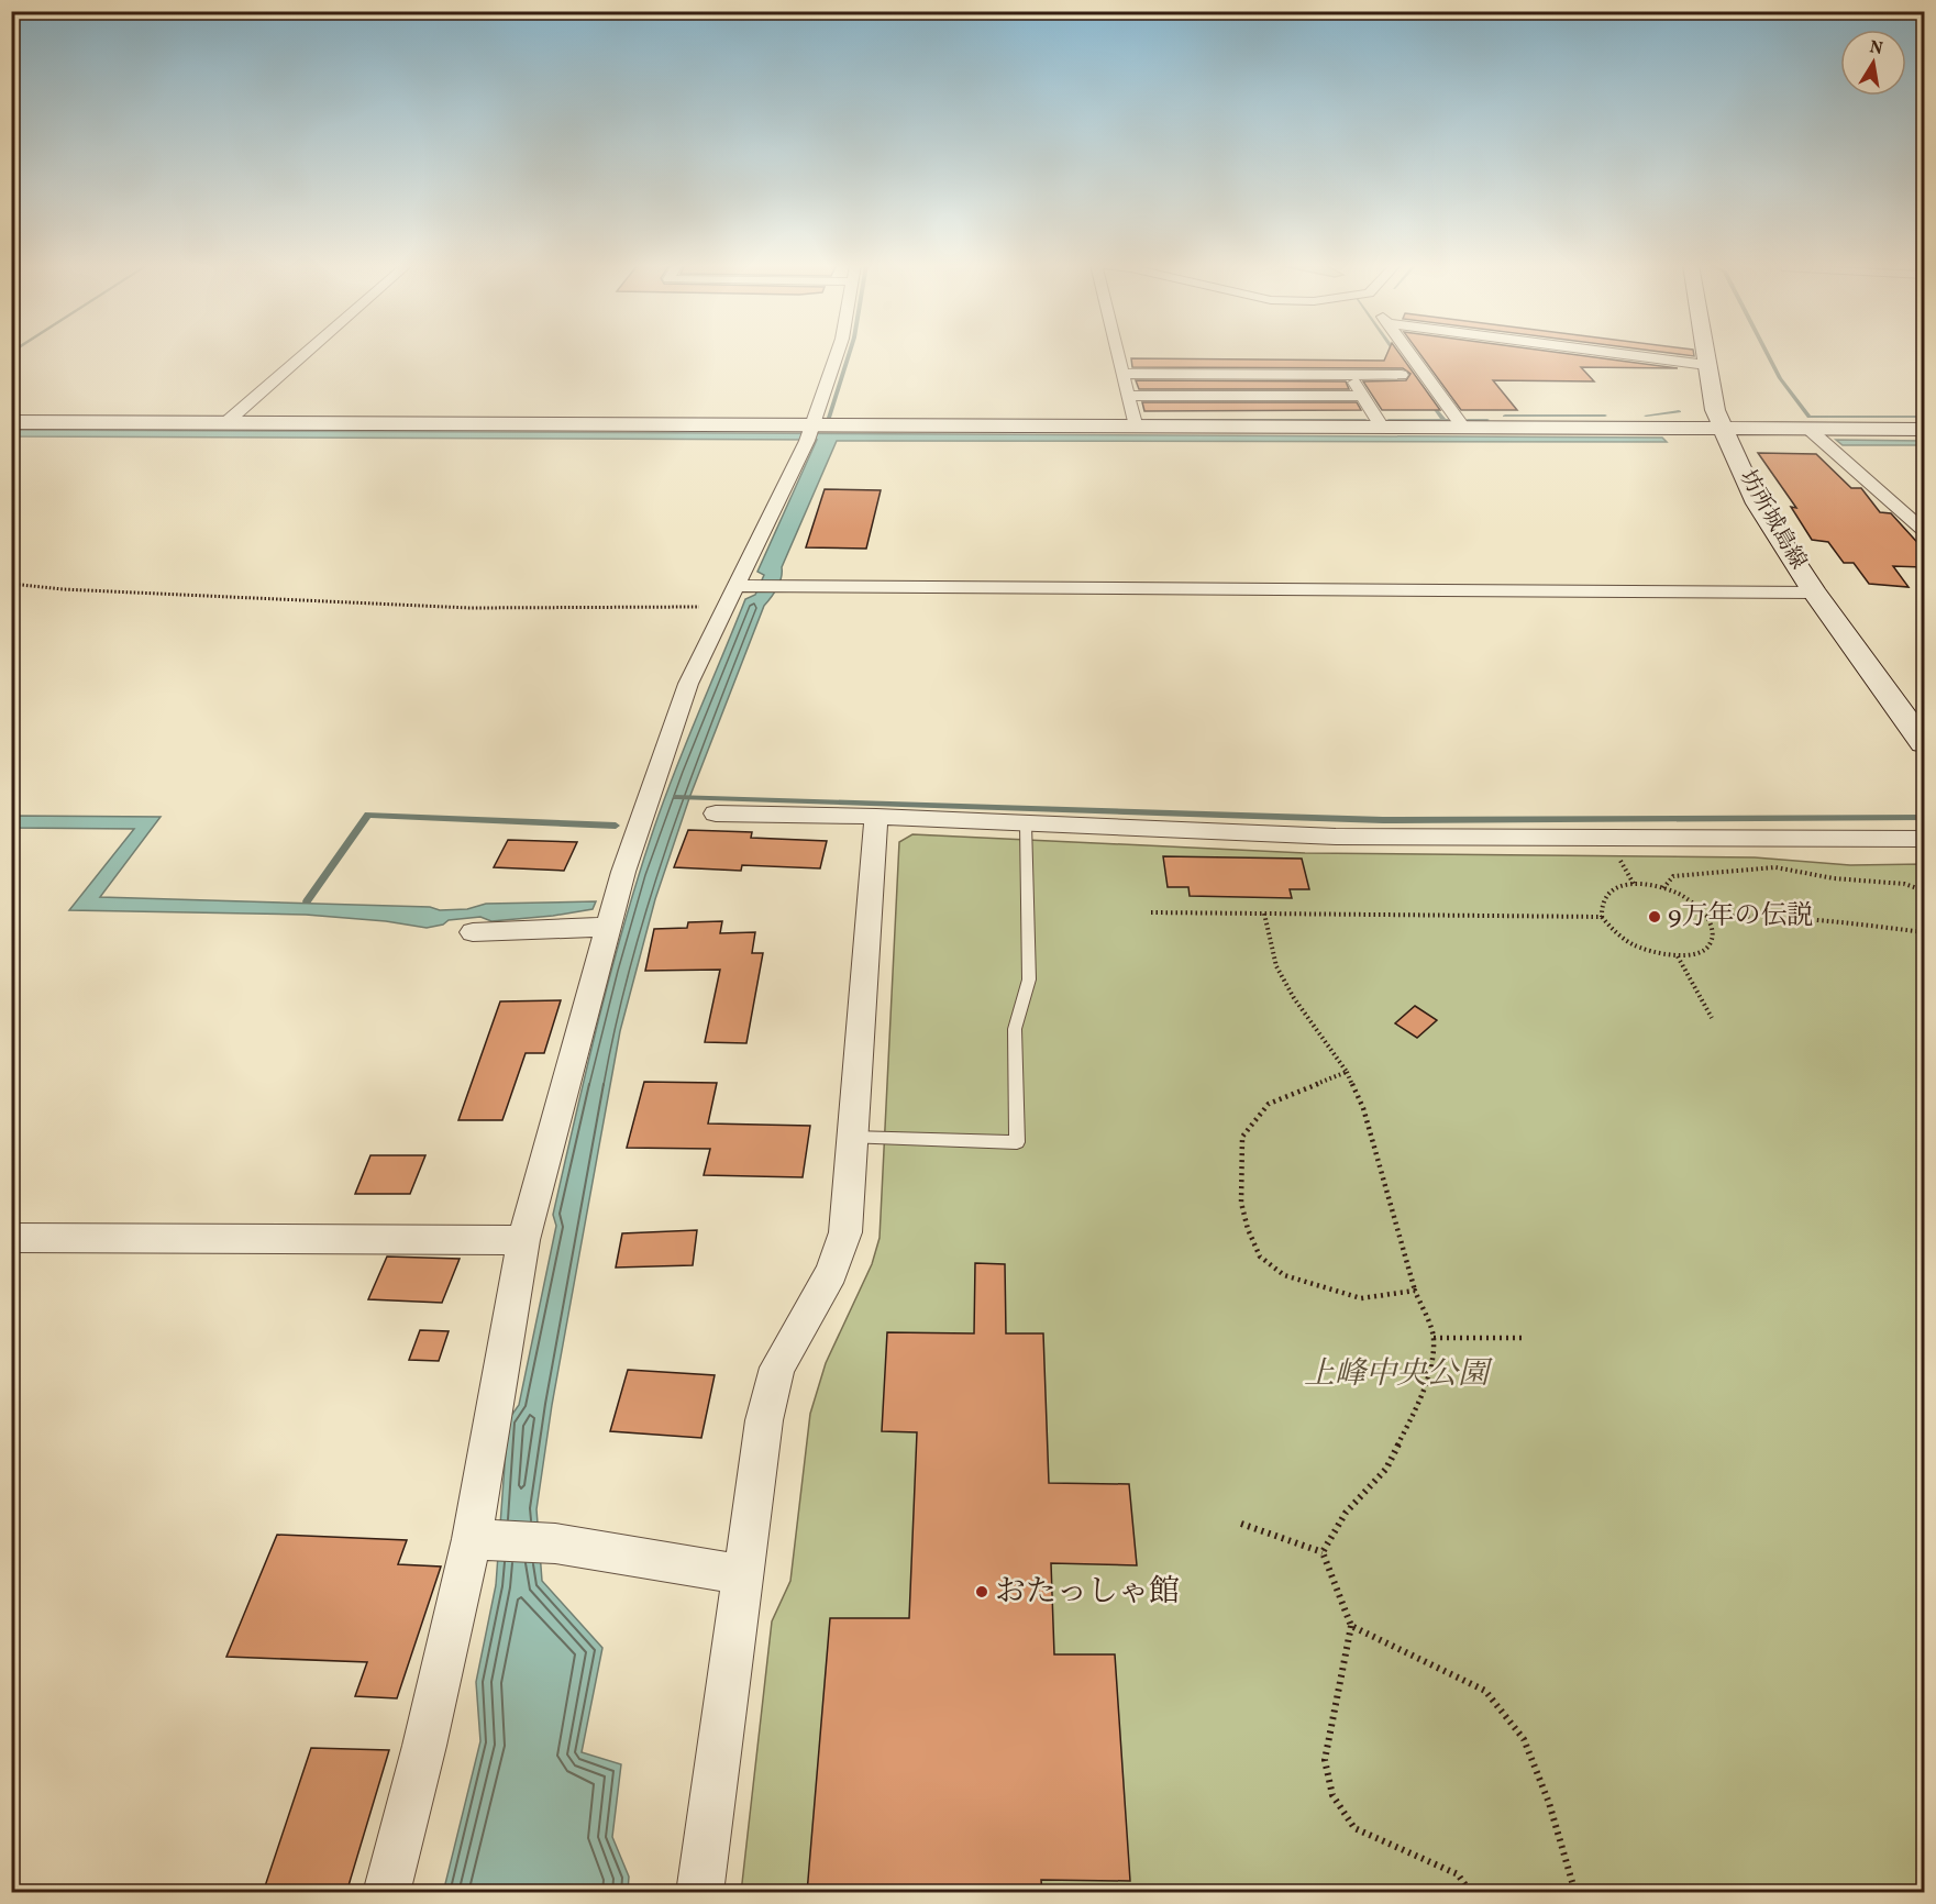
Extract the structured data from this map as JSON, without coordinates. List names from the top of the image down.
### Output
{
  "streets": {
    "main road": ["坊所城島線"]
  },
  "parks": ["上峰中央公園"],
  "places": ["9万年の伝説", "おたっしゃ館"],
  "north": "top"
}
